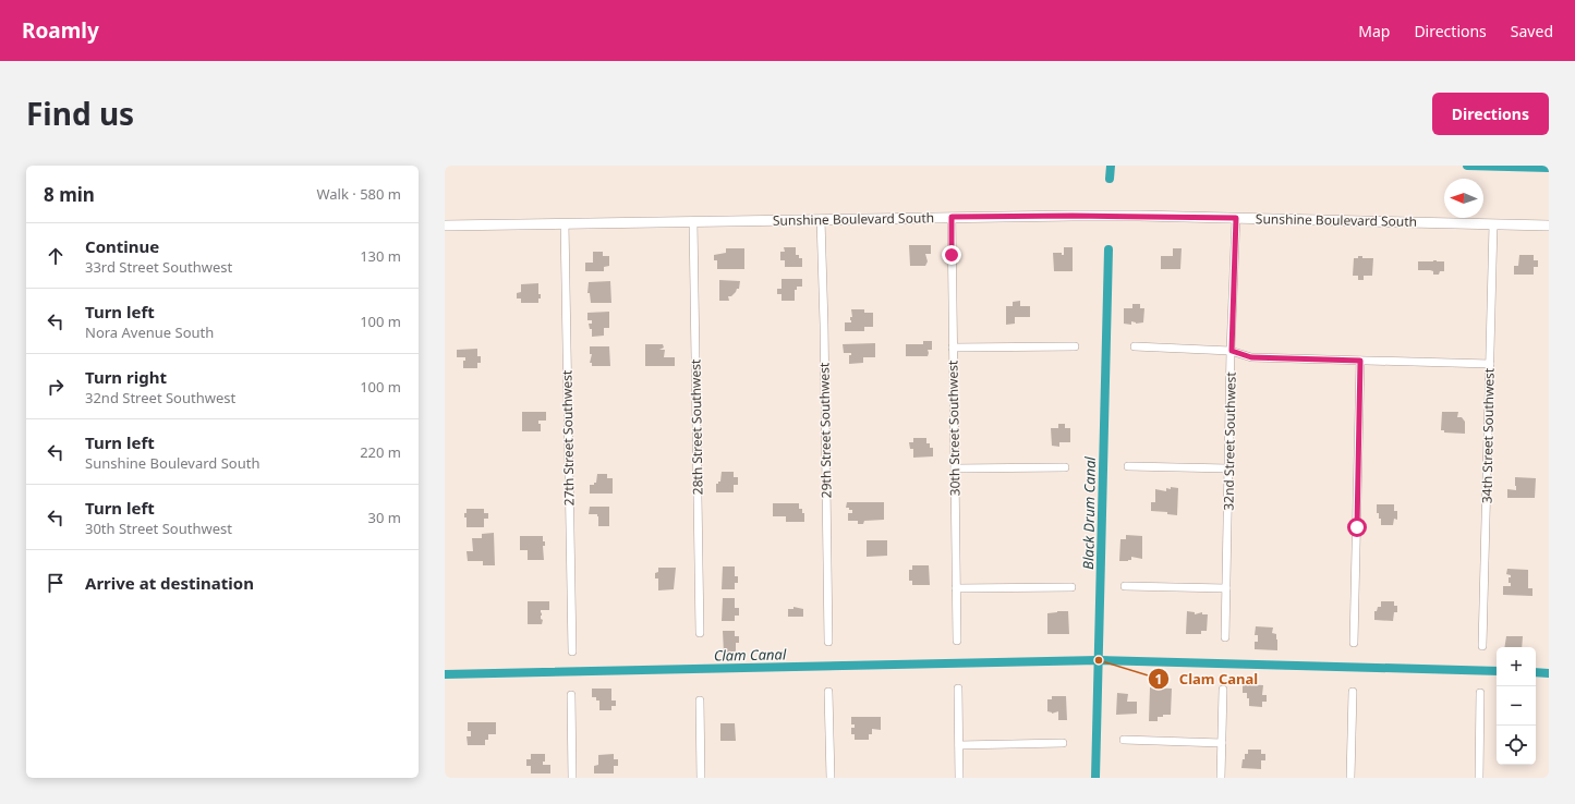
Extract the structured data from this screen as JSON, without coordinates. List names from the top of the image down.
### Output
{
  "streets": {
    "street": [
      "Sunshine Boulevard South",
      "28th Street Southwest",
      "30th Street Southwest",
      "29th Street Southwest",
      "34th Street Southwest",
      "27th Street Southwest",
      "32nd Street Southwest"
    ]
  },
  "crossings": [
    ["Sunshine Boulevard South", "28th Street Southwest"],
    ["Sunshine Boulevard South", "30th Street Southwest"],
    ["Sunshine Boulevard South", "29th Street Southwest"],
    ["Sunshine Boulevard South", "34th Street Southwest"],
    ["Sunshine Boulevard South", "27th Street Southwest"],
    ["Sunshine Boulevard South", "32nd Street Southwest"]
  ],
  "water": ["Black Drum Canal", "Clam Canal"],
  "places": ["Clam Canal"],
  "north": "left",
  "page": {
    "header": "Roamly",
    "nav": ["Map", "Directions", "Saved"],
    "title": "Find us",
    "buttons": "Directions",
    "heading": ["8 min", "Walk · 580 m"],
    "list": [
      ["Continue", "33rd Street Southwest", "130 m"],
      ["Turn left", "Nora Avenue South", "100 m"],
      ["Turn right", "32nd Street Southwest", "100 m"],
      ["Turn left", "Sunshine Boulevard South", "220 m"],
      ["Turn left", "30th Street Southwest", "30 m"],
      "Arrive at destination"
    ],
    "map_buttons": ["+", "−"]
  }
}
